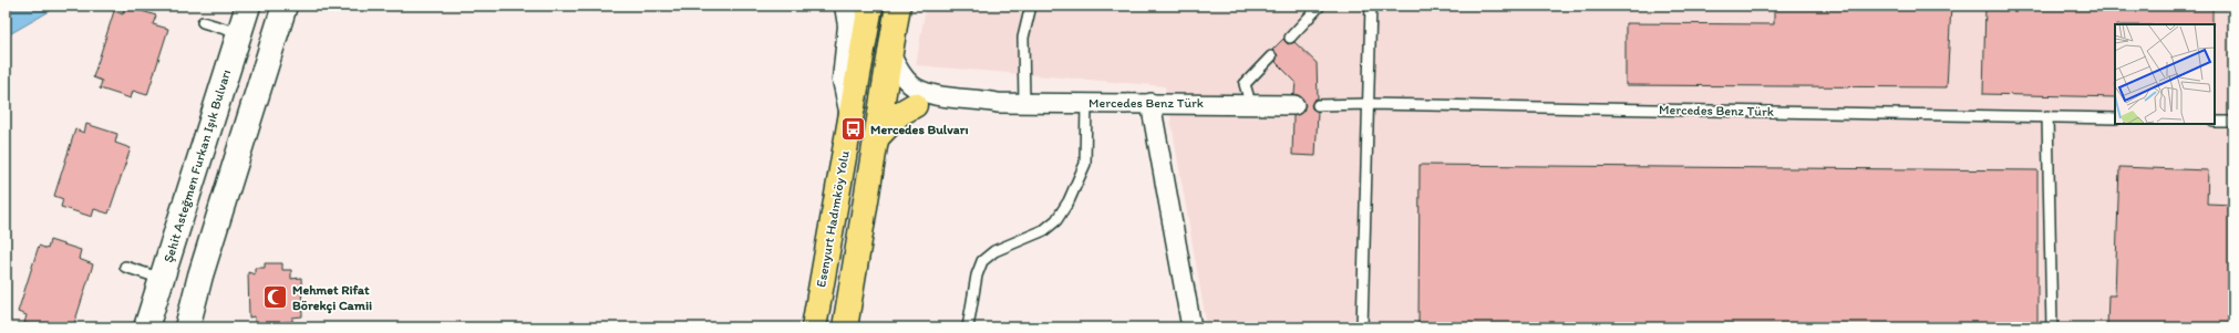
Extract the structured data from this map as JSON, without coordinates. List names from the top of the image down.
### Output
{
  "streets": {
    "main road": ["Şehit Asteğmen Furkan Işık Bulvarı", "Esenyurt Hadımköy Yolu"],
    "street": ["Mercedes Benz Türk"]
  },
  "crossings": [
    ["Mercedes Benz Türk", "Esenyurt Hadımköy Yolu"]
  ],
  "places": {
    "bus stop": ["Mercedes Bulvarı"],
    "mosque": ["Mehmet Rifat Börekçi Camii"]
  }
}
